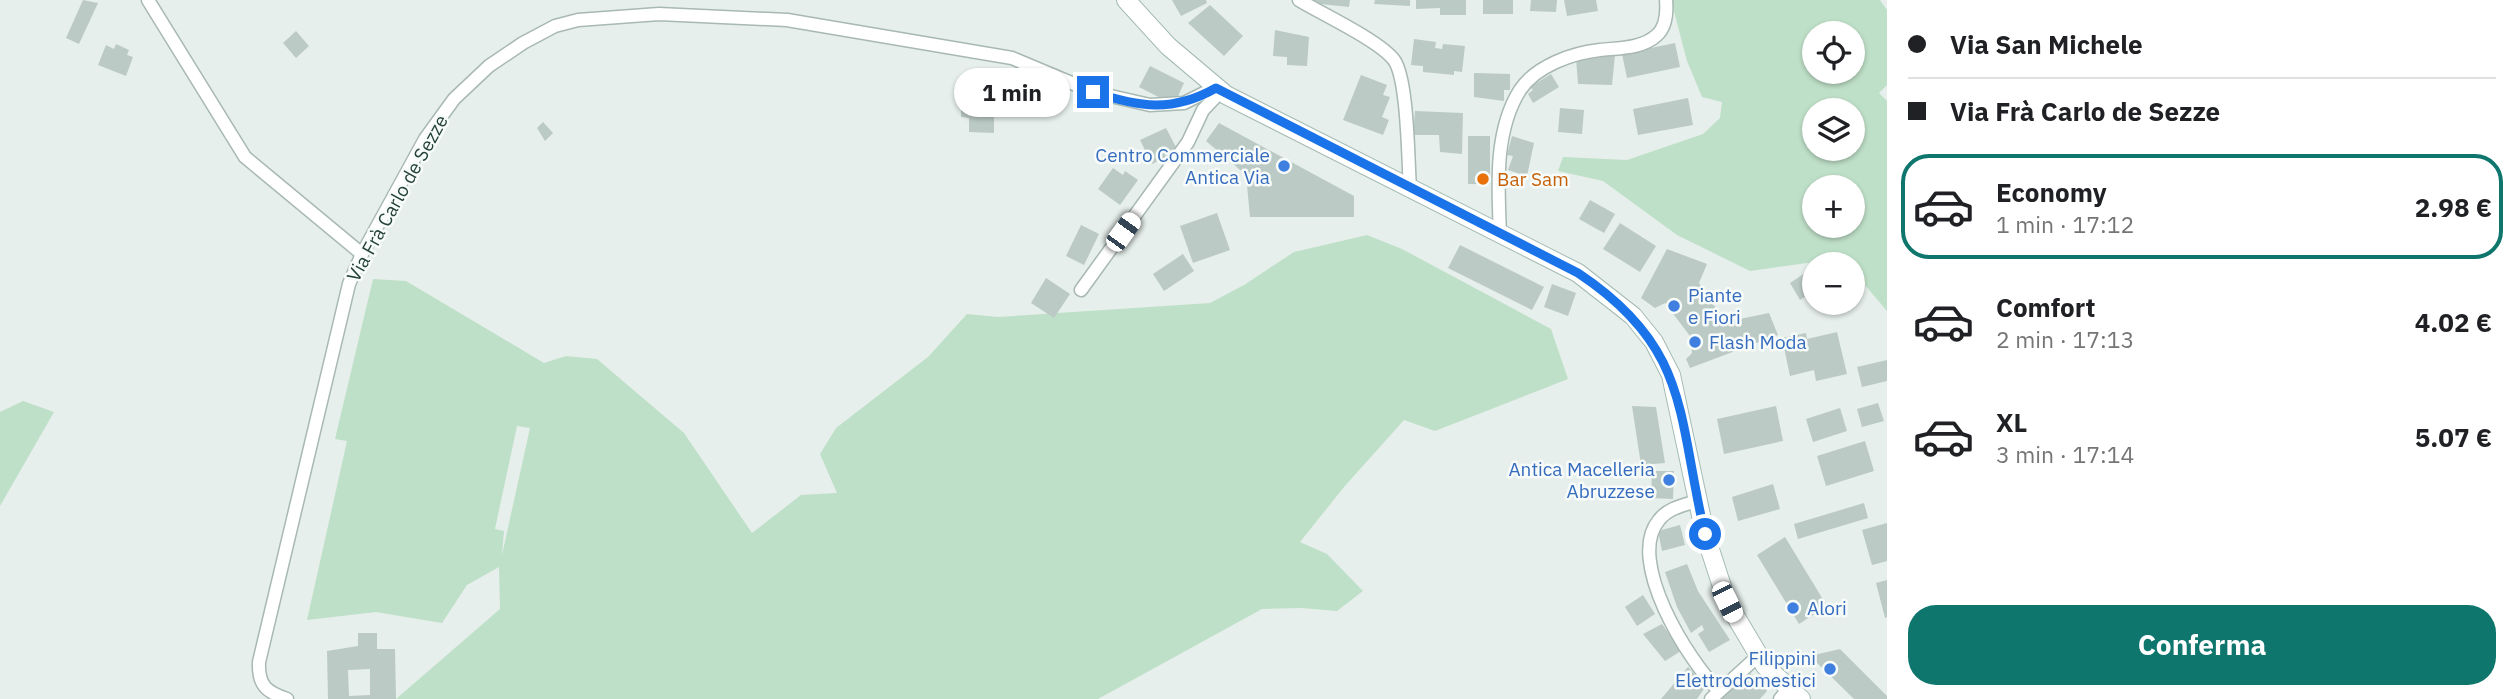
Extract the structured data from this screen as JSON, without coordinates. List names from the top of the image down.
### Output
{
  "streets": {
    "street": ["Via Frà Carlo de Sezze"]
  },
  "places": [
    "Centro Commerciale Antica Via",
    "Bar Sam",
    "Piante e Fiori",
    "Flash Moda",
    "Antica Macelleria Abruzzese",
    "Alori",
    "Filippini Elettrodomestici"
  ],
  "page": {
    "banner": ["Via San Michele", "Via Frà Carlo de Sezze"],
    "map_buttons": ["+", "−"],
    "bubble": "1 min",
    "list": [
      {
        "name": "Economy",
        "note": "1 min · 17:12",
        "value": "2.98 €"
      },
      {
        "name": "Comfort",
        "note": "2 min · 17:13",
        "value": "4.02 €"
      },
      {
        "name": "XL",
        "note": "3 min · 17:14",
        "value": "5.07 €"
      }
    ],
    "buttons": "Conferma"
  }
}
